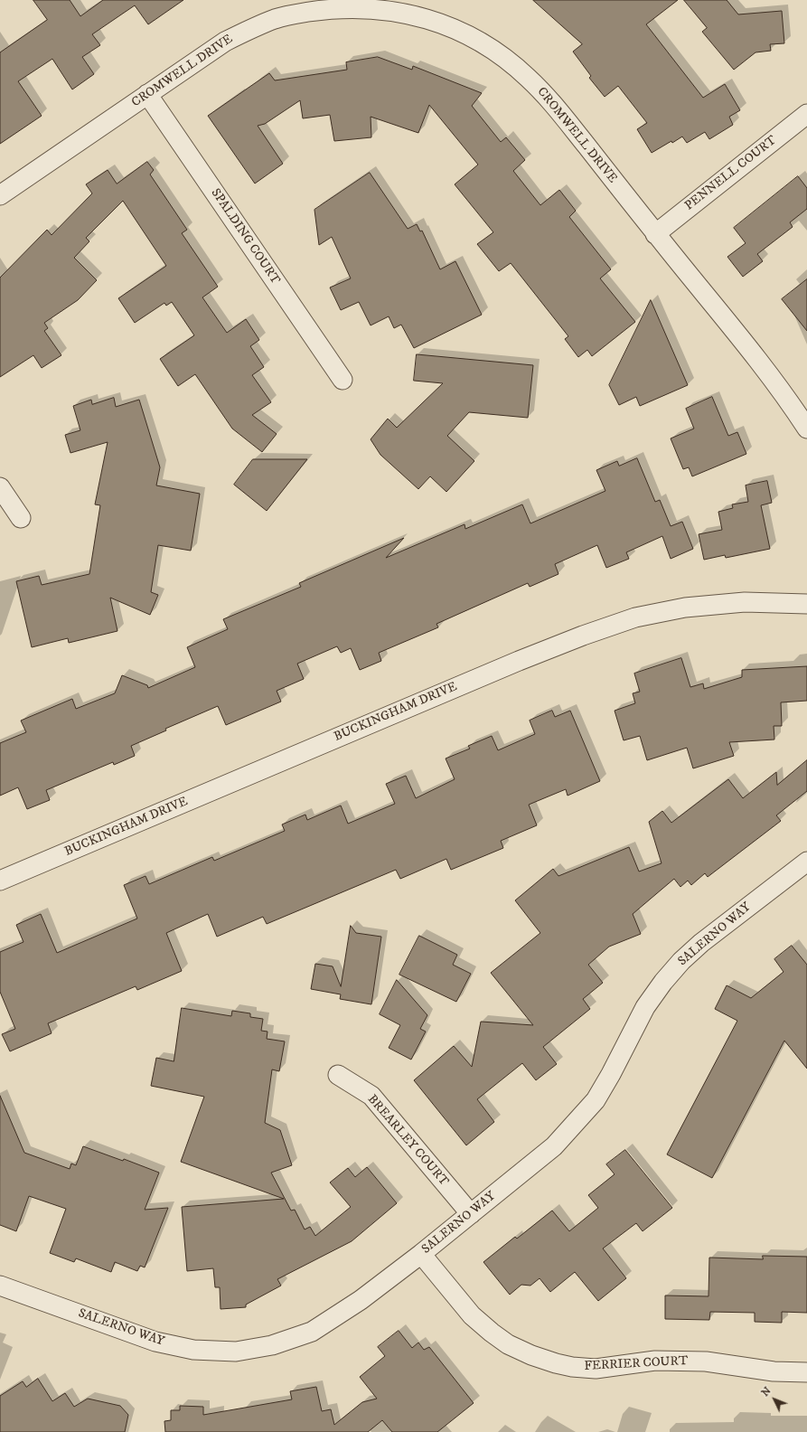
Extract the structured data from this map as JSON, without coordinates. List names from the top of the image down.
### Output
{
  "streets": {
    "street": [
      "CROMWELL DRIVE",
      "PENNELL COURT",
      "SPALDING COURT",
      "BUCKINGHAM DRIVE",
      "SALERNO WAY",
      "BREARLEY COURT",
      "FERRIER COURT"
    ]
  },
  "crossings": [
    ["CROMWELL DRIVE", "PENNELL COURT"],
    ["CROMWELL DRIVE", "SPALDING COURT"],
    ["SALERNO WAY", "BREARLEY COURT"],
    ["SALERNO WAY", "FERRIER COURT"]
  ],
  "north": "top left"
}
